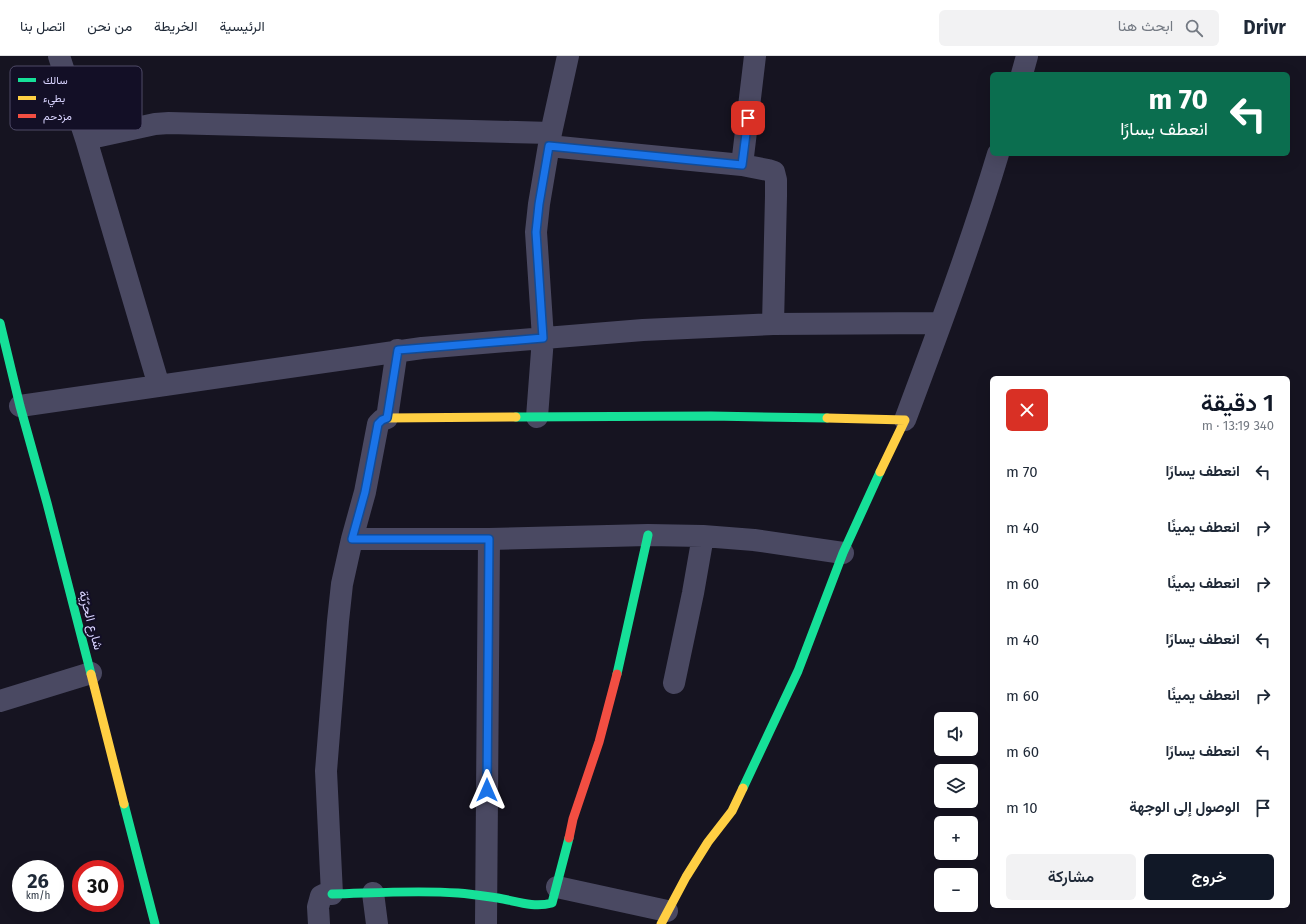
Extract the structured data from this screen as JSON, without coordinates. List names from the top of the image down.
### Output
{
  "streets": {
    "street": ["شارع الحرّيّة"]
  },
  "legend": ["سالك", "بطيء", "مزدحم"],
  "page": {
    "header": "Drivr",
    "search": "ابحث هنا",
    "nav": [
      "الرئيسية",
      "الخريطة",
      "من نحن",
      "اتصل بنا"
    ],
    "turn": ["70 m", "انعطف يسارًا"],
    "heading": ["1 دقيقة", "340 m · 13:19"],
    "list": [
      {
        "name": "انعطف يسارًا",
        "value": "70 m"
      },
      {
        "name": "انعطف يمينًا",
        "value": "40 m"
      },
      {
        "name": "انعطف يمينًا",
        "value": "60 m"
      },
      {
        "name": "انعطف يسارًا",
        "value": "40 m"
      },
      {
        "name": "انعطف يمينًا",
        "value": "60 m"
      },
      {
        "name": "انعطف يسارًا",
        "value": "60 m"
      },
      {
        "name": "الوصول إلى الوجهة",
        "value": "10 m"
      }
    ],
    "map_buttons": ["+", "−"],
    "buttons": ["خروج", "مشاركة"],
    "speed": "26 km/h",
    "limit": "30"
  }
}
